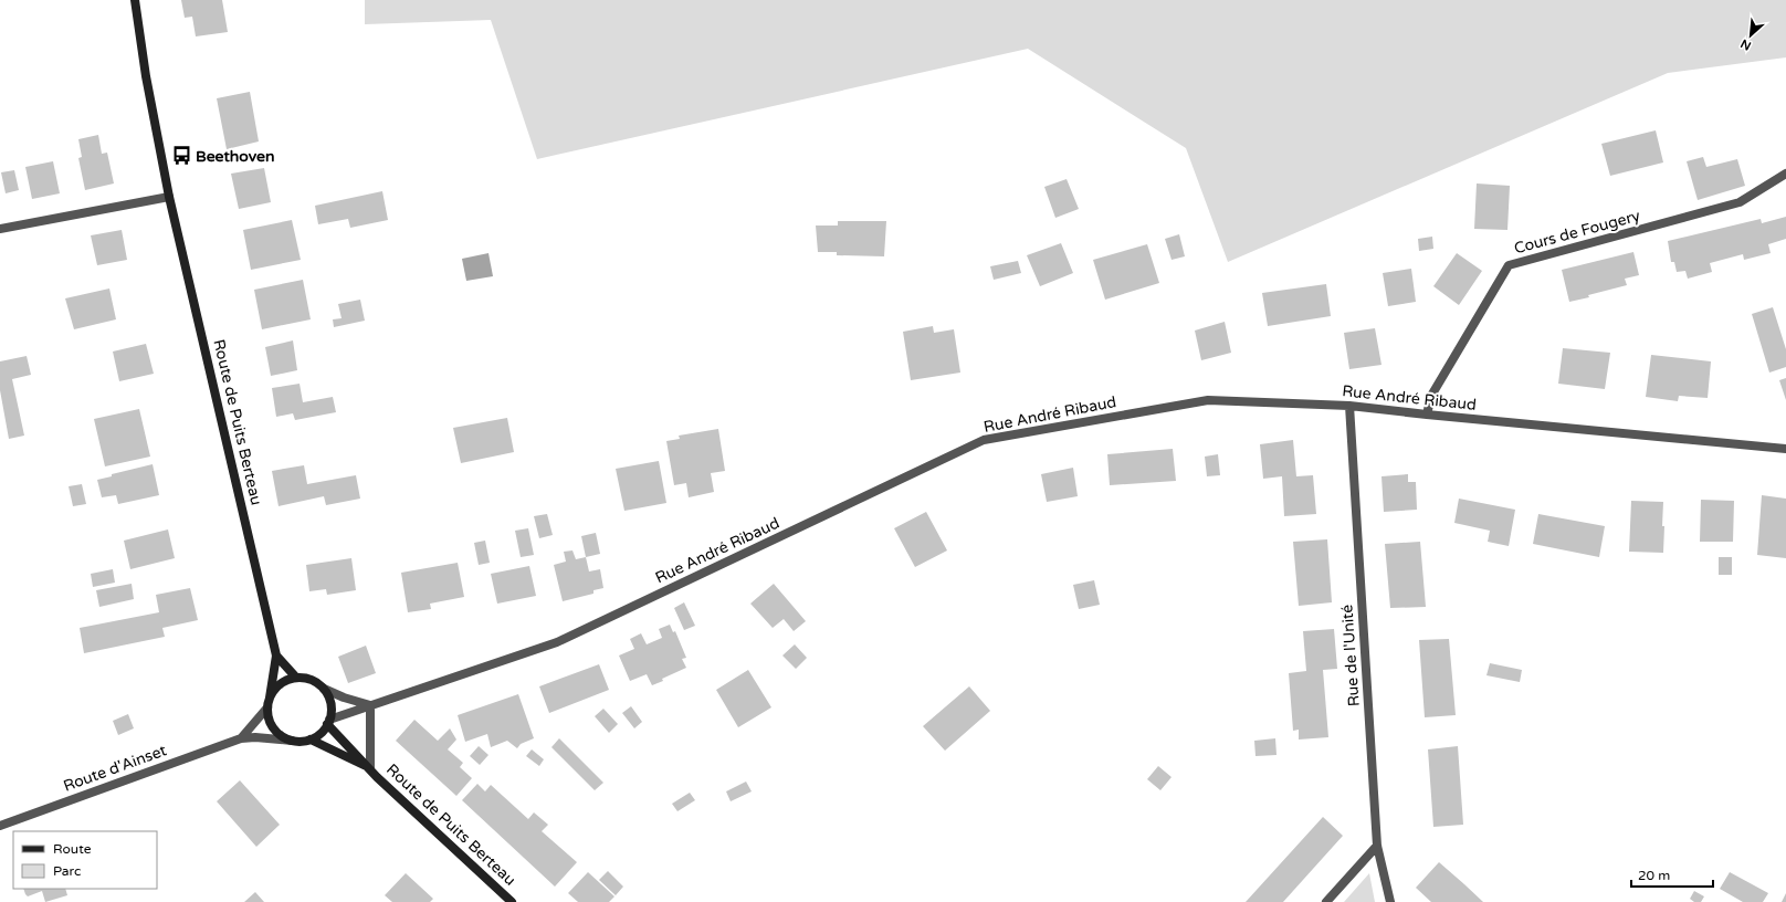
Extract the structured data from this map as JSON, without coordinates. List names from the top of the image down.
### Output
{
  "streets": {
    "street": [
      "Cours de Fougery",
      "Rue André Ribaud",
      "Route de Puits Berteau",
      "Rue de l'Unité",
      "Route d'Ainset"
    ]
  },
  "crossings": [
    ["Cours de Fougery", "Rue André Ribaud"],
    ["Rue André Ribaud", "Route de Puits Berteau"],
    ["Rue André Ribaud", "Rue de l'Unité"],
    ["Rue André Ribaud", "Route d'Ainset"],
    ["Route de Puits Berteau", "Route d'Ainset"]
  ],
  "places": {
    "bus stop": ["Beethoven"]
  },
  "legend": ["Route", "Parc"],
  "scale_bar": "20 m",
  "north": "bottom left"
}
